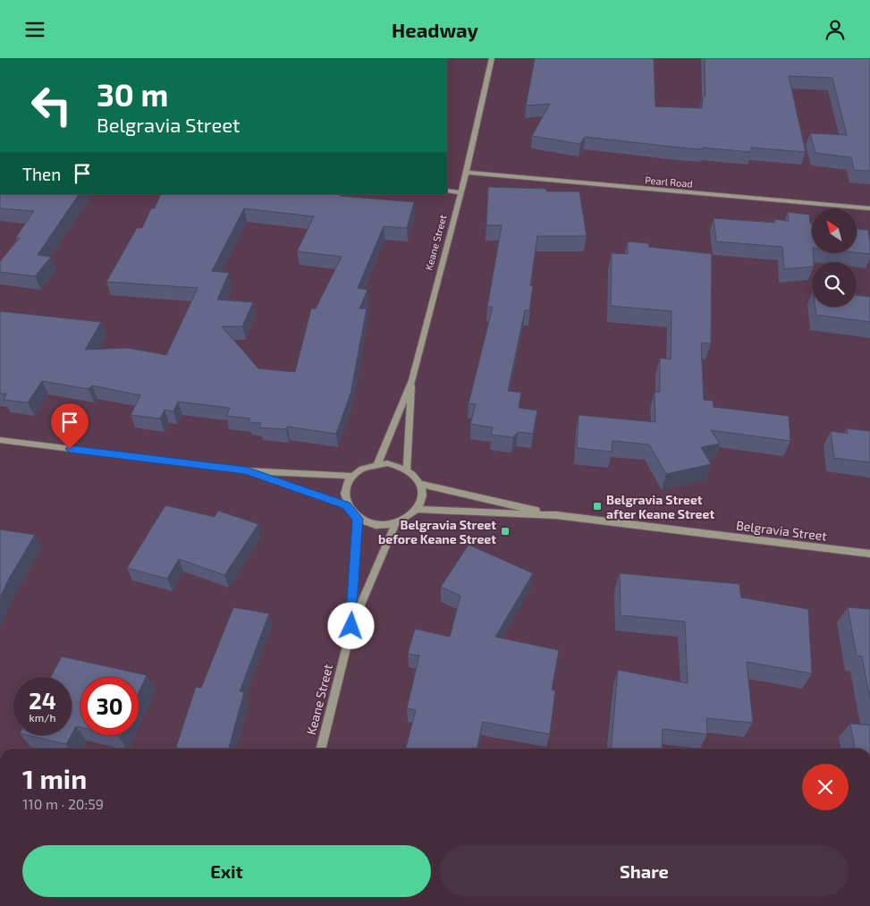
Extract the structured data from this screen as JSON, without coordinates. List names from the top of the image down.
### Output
{
  "streets": {
    "street": ["Pearl Road", "Keane Street", "Belgravia Street"]
  },
  "crossings": [
    ["Pearl Road", "Keane Street"],
    ["Keane Street", "Belgravia Street"]
  ],
  "places": {
    "transit": ["Belgravia Street after Keane Street", "Belgravia Street before Keane Street"]
  },
  "north": "top left",
  "page": {
    "header": "Headway",
    "turn": ["30 m", "Belgravia Street"],
    "then": "Then",
    "speed": "24 km/h",
    "limit": "30",
    "heading": ["1 min", "110 m · 20:59"],
    "buttons": ["Exit", "Share"]
  }
}
